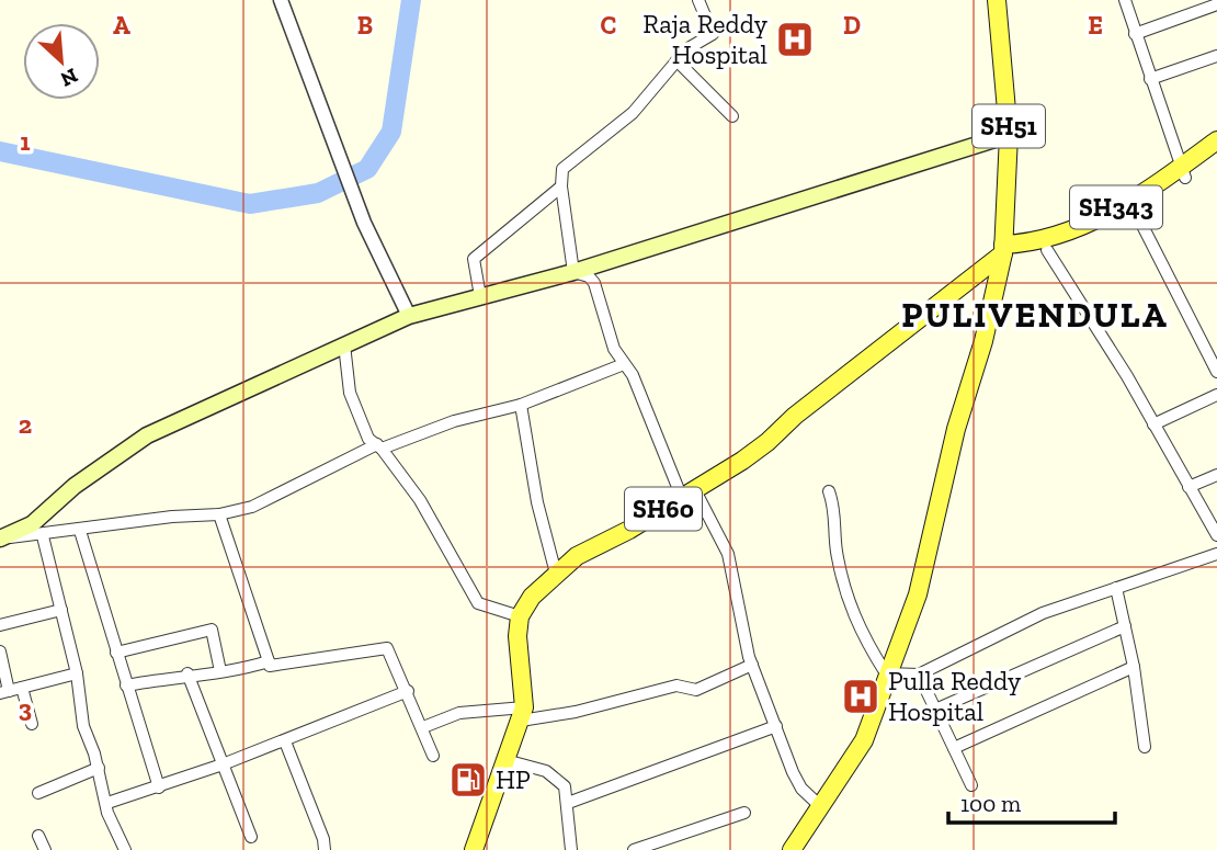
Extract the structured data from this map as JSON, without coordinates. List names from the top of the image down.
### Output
{
  "streets": {
    "main road": ["SH51", "SH343", "SH60"]
  },
  "crossings": [
    ["SH51", "SH343"],
    ["SH51", "SH60"],
    ["SH343", "SH60"]
  ],
  "districts": ["PULIVENDULA"],
  "places": {
    "hospital": ["Raja Reddy Hospital", "Pulla Reddy Hospital"],
    "fuel station": ["HP"]
  },
  "scale_bar": "100 m",
  "north": "bottom right",
  "grid": {
    "columns": [
      "A",
      "B",
      "C",
      "D",
      "E"
    ],
    "rows": ["1", "2", "3"]
  }
}
